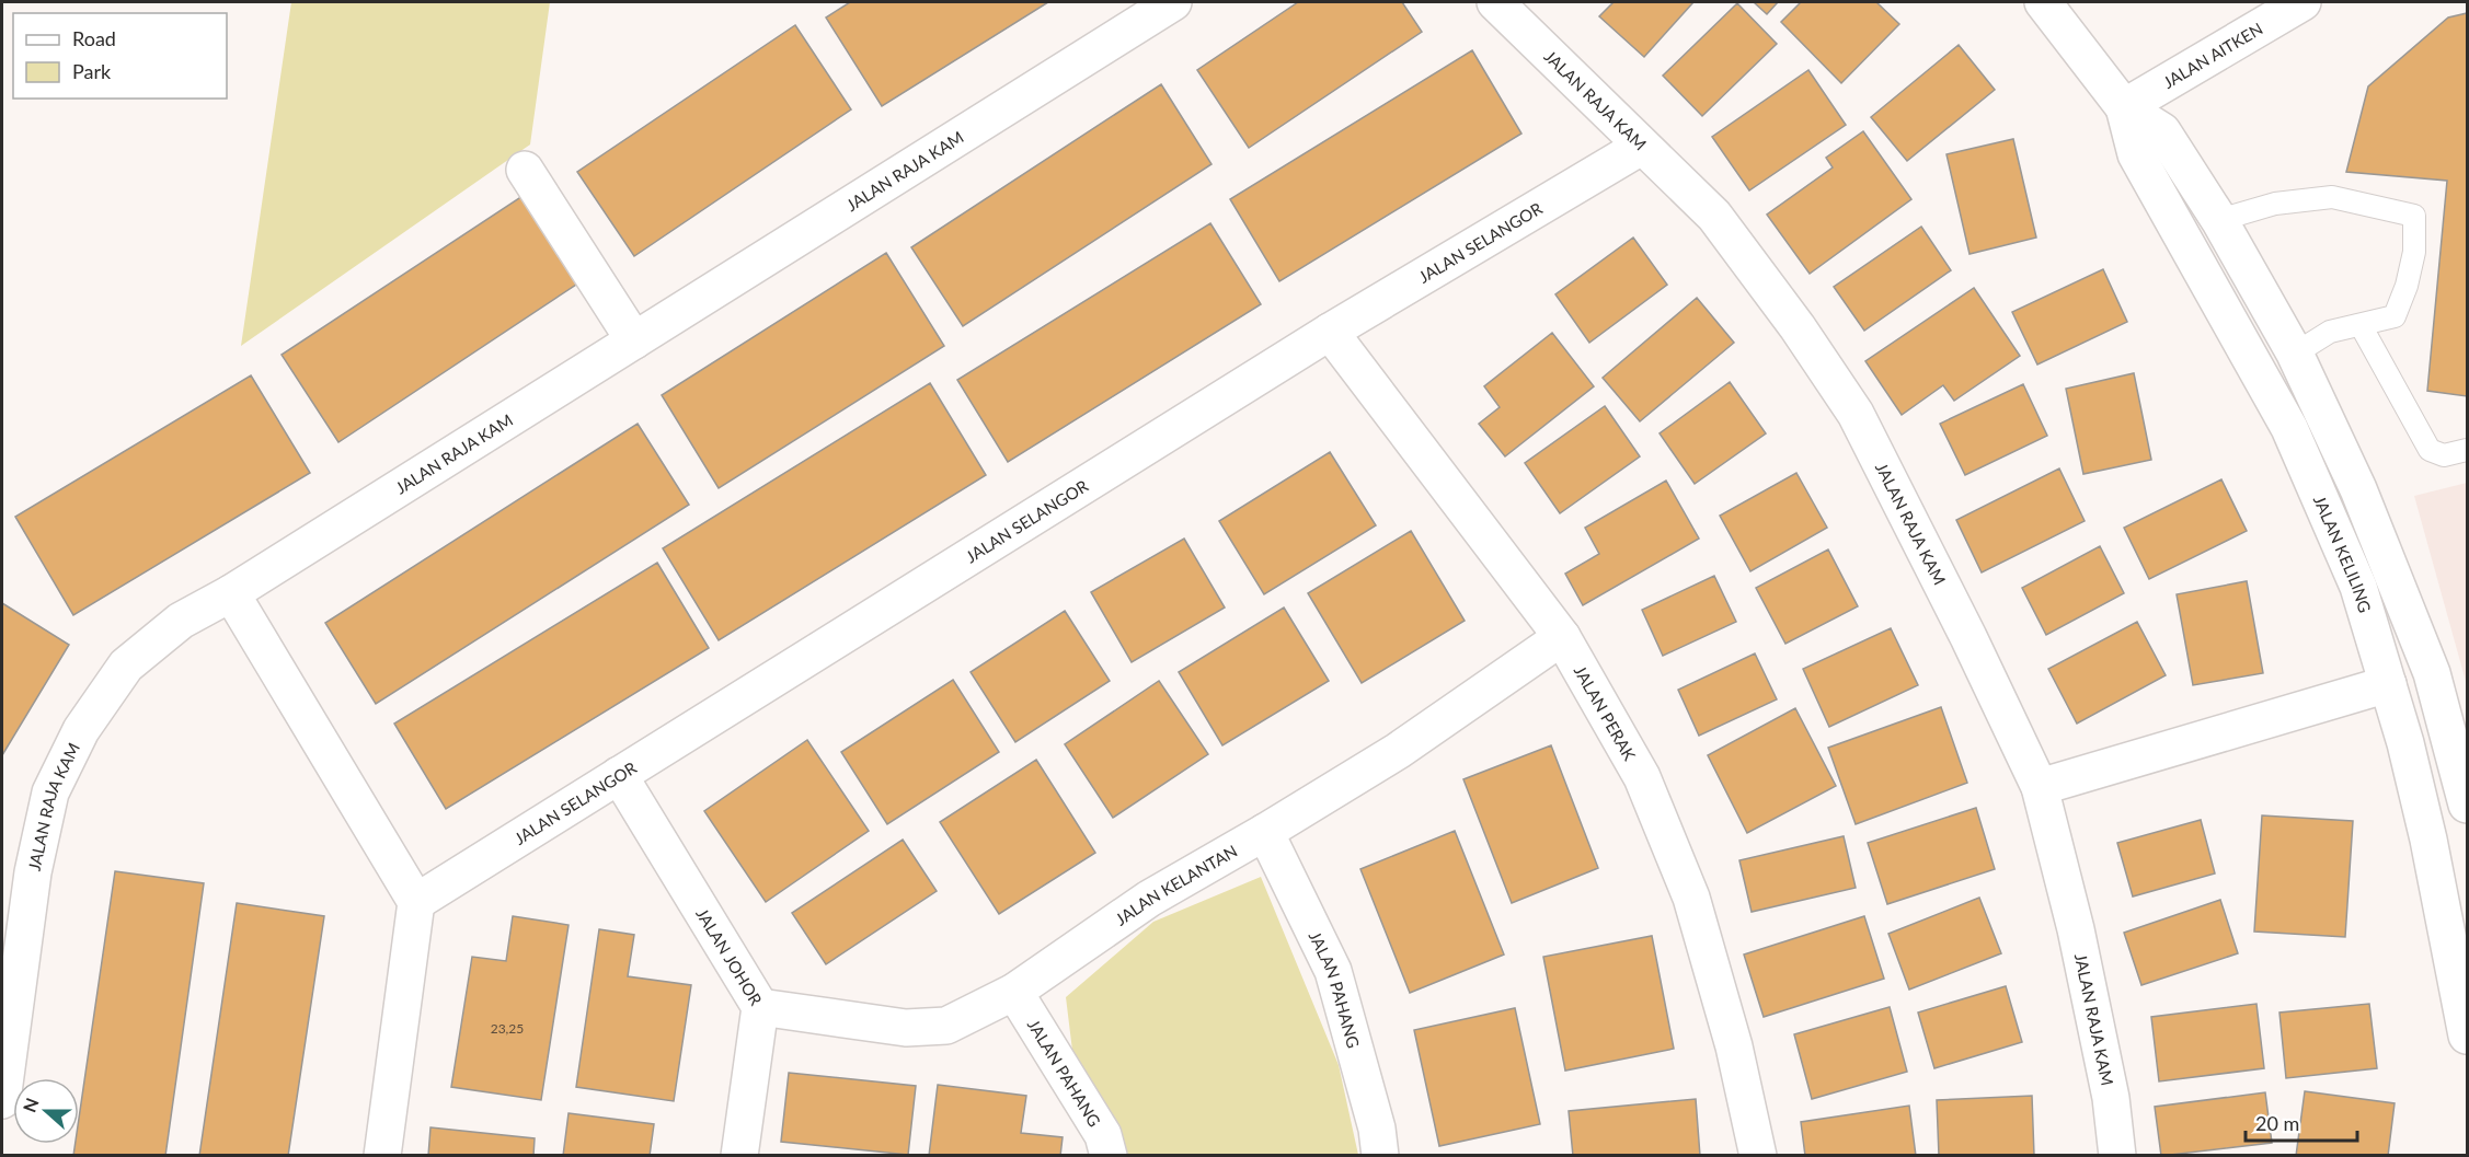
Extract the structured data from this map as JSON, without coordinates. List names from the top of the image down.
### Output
{
  "streets": {
    "street": [
      "JALAN AITKEN",
      "JALAN RAJA KAM",
      "JALAN SELANGOR",
      "JALAN KELILING",
      "JALAN PERAK",
      "JALAN KELANTAN",
      "JALAN JOHOR",
      "JALAN PAHANG"
    ]
  },
  "crossings": [
    ["JALAN AITKEN", "JALAN KELILING"],
    ["JALAN RAJA KAM", "JALAN SELANGOR"],
    ["JALAN SELANGOR", "JALAN PERAK"],
    ["JALAN SELANGOR", "JALAN JOHOR"],
    ["JALAN PERAK", "JALAN KELANTAN"],
    ["JALAN KELANTAN", "JALAN JOHOR"],
    ["JALAN KELANTAN", "JALAN PAHANG"]
  ],
  "house_numbers": ["23,25"],
  "legend": ["Road", "Park"],
  "scale_bar": "20 m",
  "north": "left"
}
